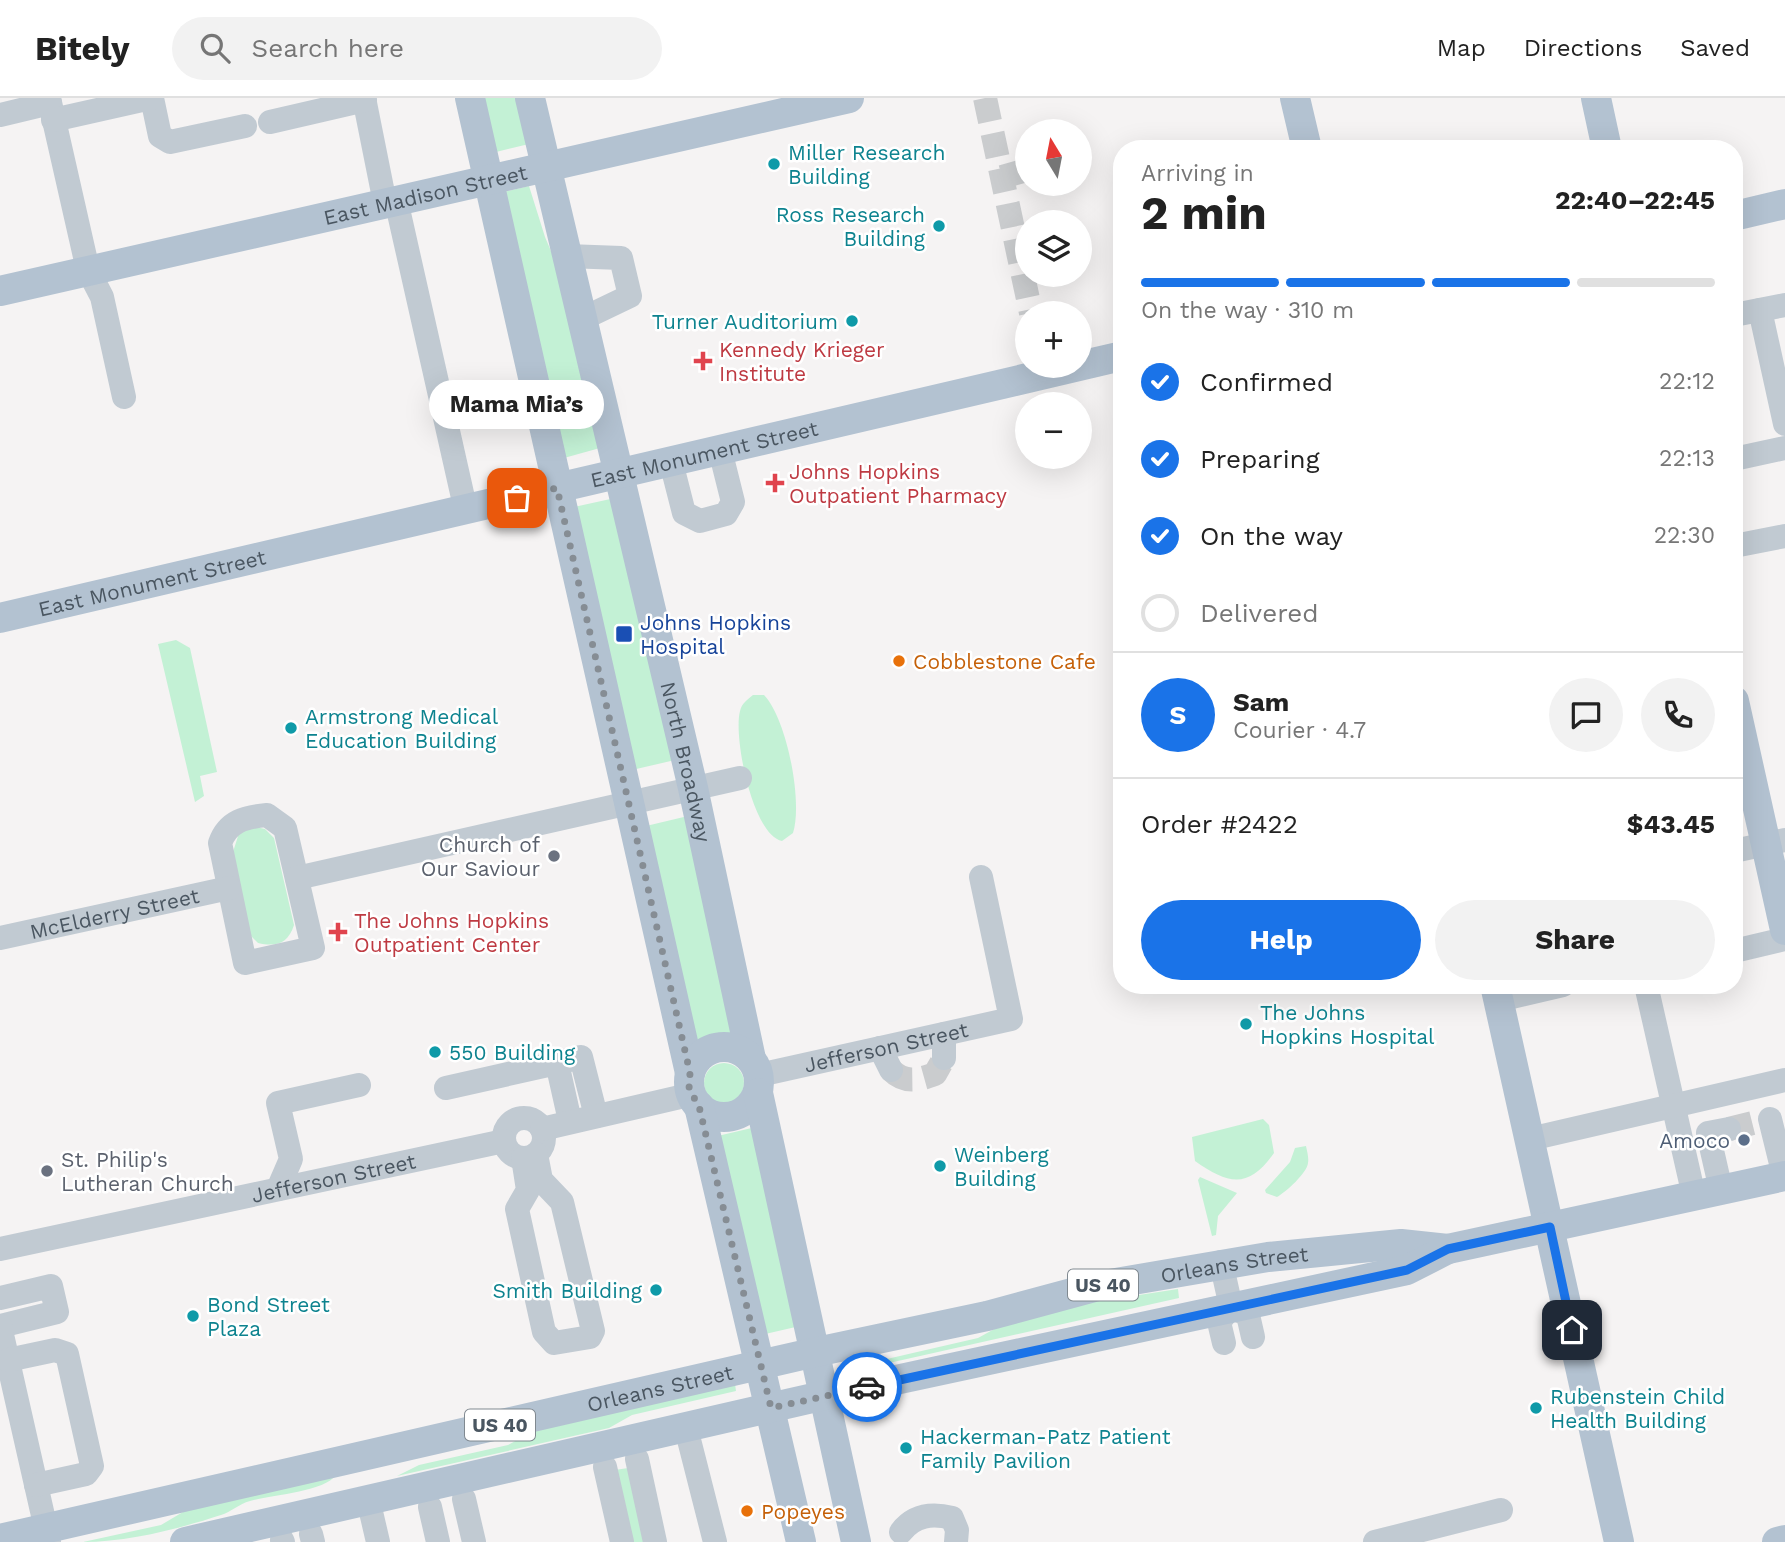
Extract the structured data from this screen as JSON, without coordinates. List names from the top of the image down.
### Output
{
  "streets": {
    "main road": [
      "East Madison Street",
      "East Monument Street",
      "North Broadway",
      "Orleans Street",
      "US 40"
    ],
    "street": ["McElderry Street", "Jefferson Street"]
  },
  "crossings": [
    ["East Madison Street", "North Broadway"],
    ["East Monument Street", "North Broadway"],
    ["North Broadway", "Jefferson Street"],
    ["North Broadway", "Orleans Street"]
  ],
  "places": {
    "other": [
      "Miller Research Building",
      "Ross Research Building",
      "Turner Auditorium",
      "Mama Mia’s",
      "Cobblestone Cafe",
      "Armstrong Medical Education Building",
      "Church of Our Saviour",
      "The Johns Hopkins Hospital",
      "550 Building",
      "Amoco",
      "Weinberg Building",
      "St. Philip's Lutheran Church",
      "Smith Building",
      "Bond Street Plaza",
      "Rubenstein Child Health Building",
      "Hackerman-Patz Patient Family Pavilion",
      "Popeyes"
    ],
    "health": ["Kennedy Krieger Institute", "Johns Hopkins Outpatient Pharmacy", "The Johns Hopkins Outpatient Center"],
    "transit": ["Johns Hopkins Hospital"]
  },
  "north": "top",
  "page": {
    "header": "Bitely",
    "search": "Search here",
    "nav": ["Map", "Directions", "Saved"],
    "map_buttons": ["+", "−"],
    "heading": ["2 min", "Arriving in", "22:40–22:45"],
    "panel": [
      "Sam",
      "Courier · 4.7",
      "Order #2422",
      "$43.45"
    ],
    "bar": "On the way · 310 m",
    "list": [
      ["Confirmed", "22:12"],
      ["Preparing", "22:13"],
      ["On the way", "22:30"],
      "Delivered"
    ],
    "bubble": "Mama Mia’s",
    "round": "S",
    "buttons": ["Help", "Share"]
  }
}
